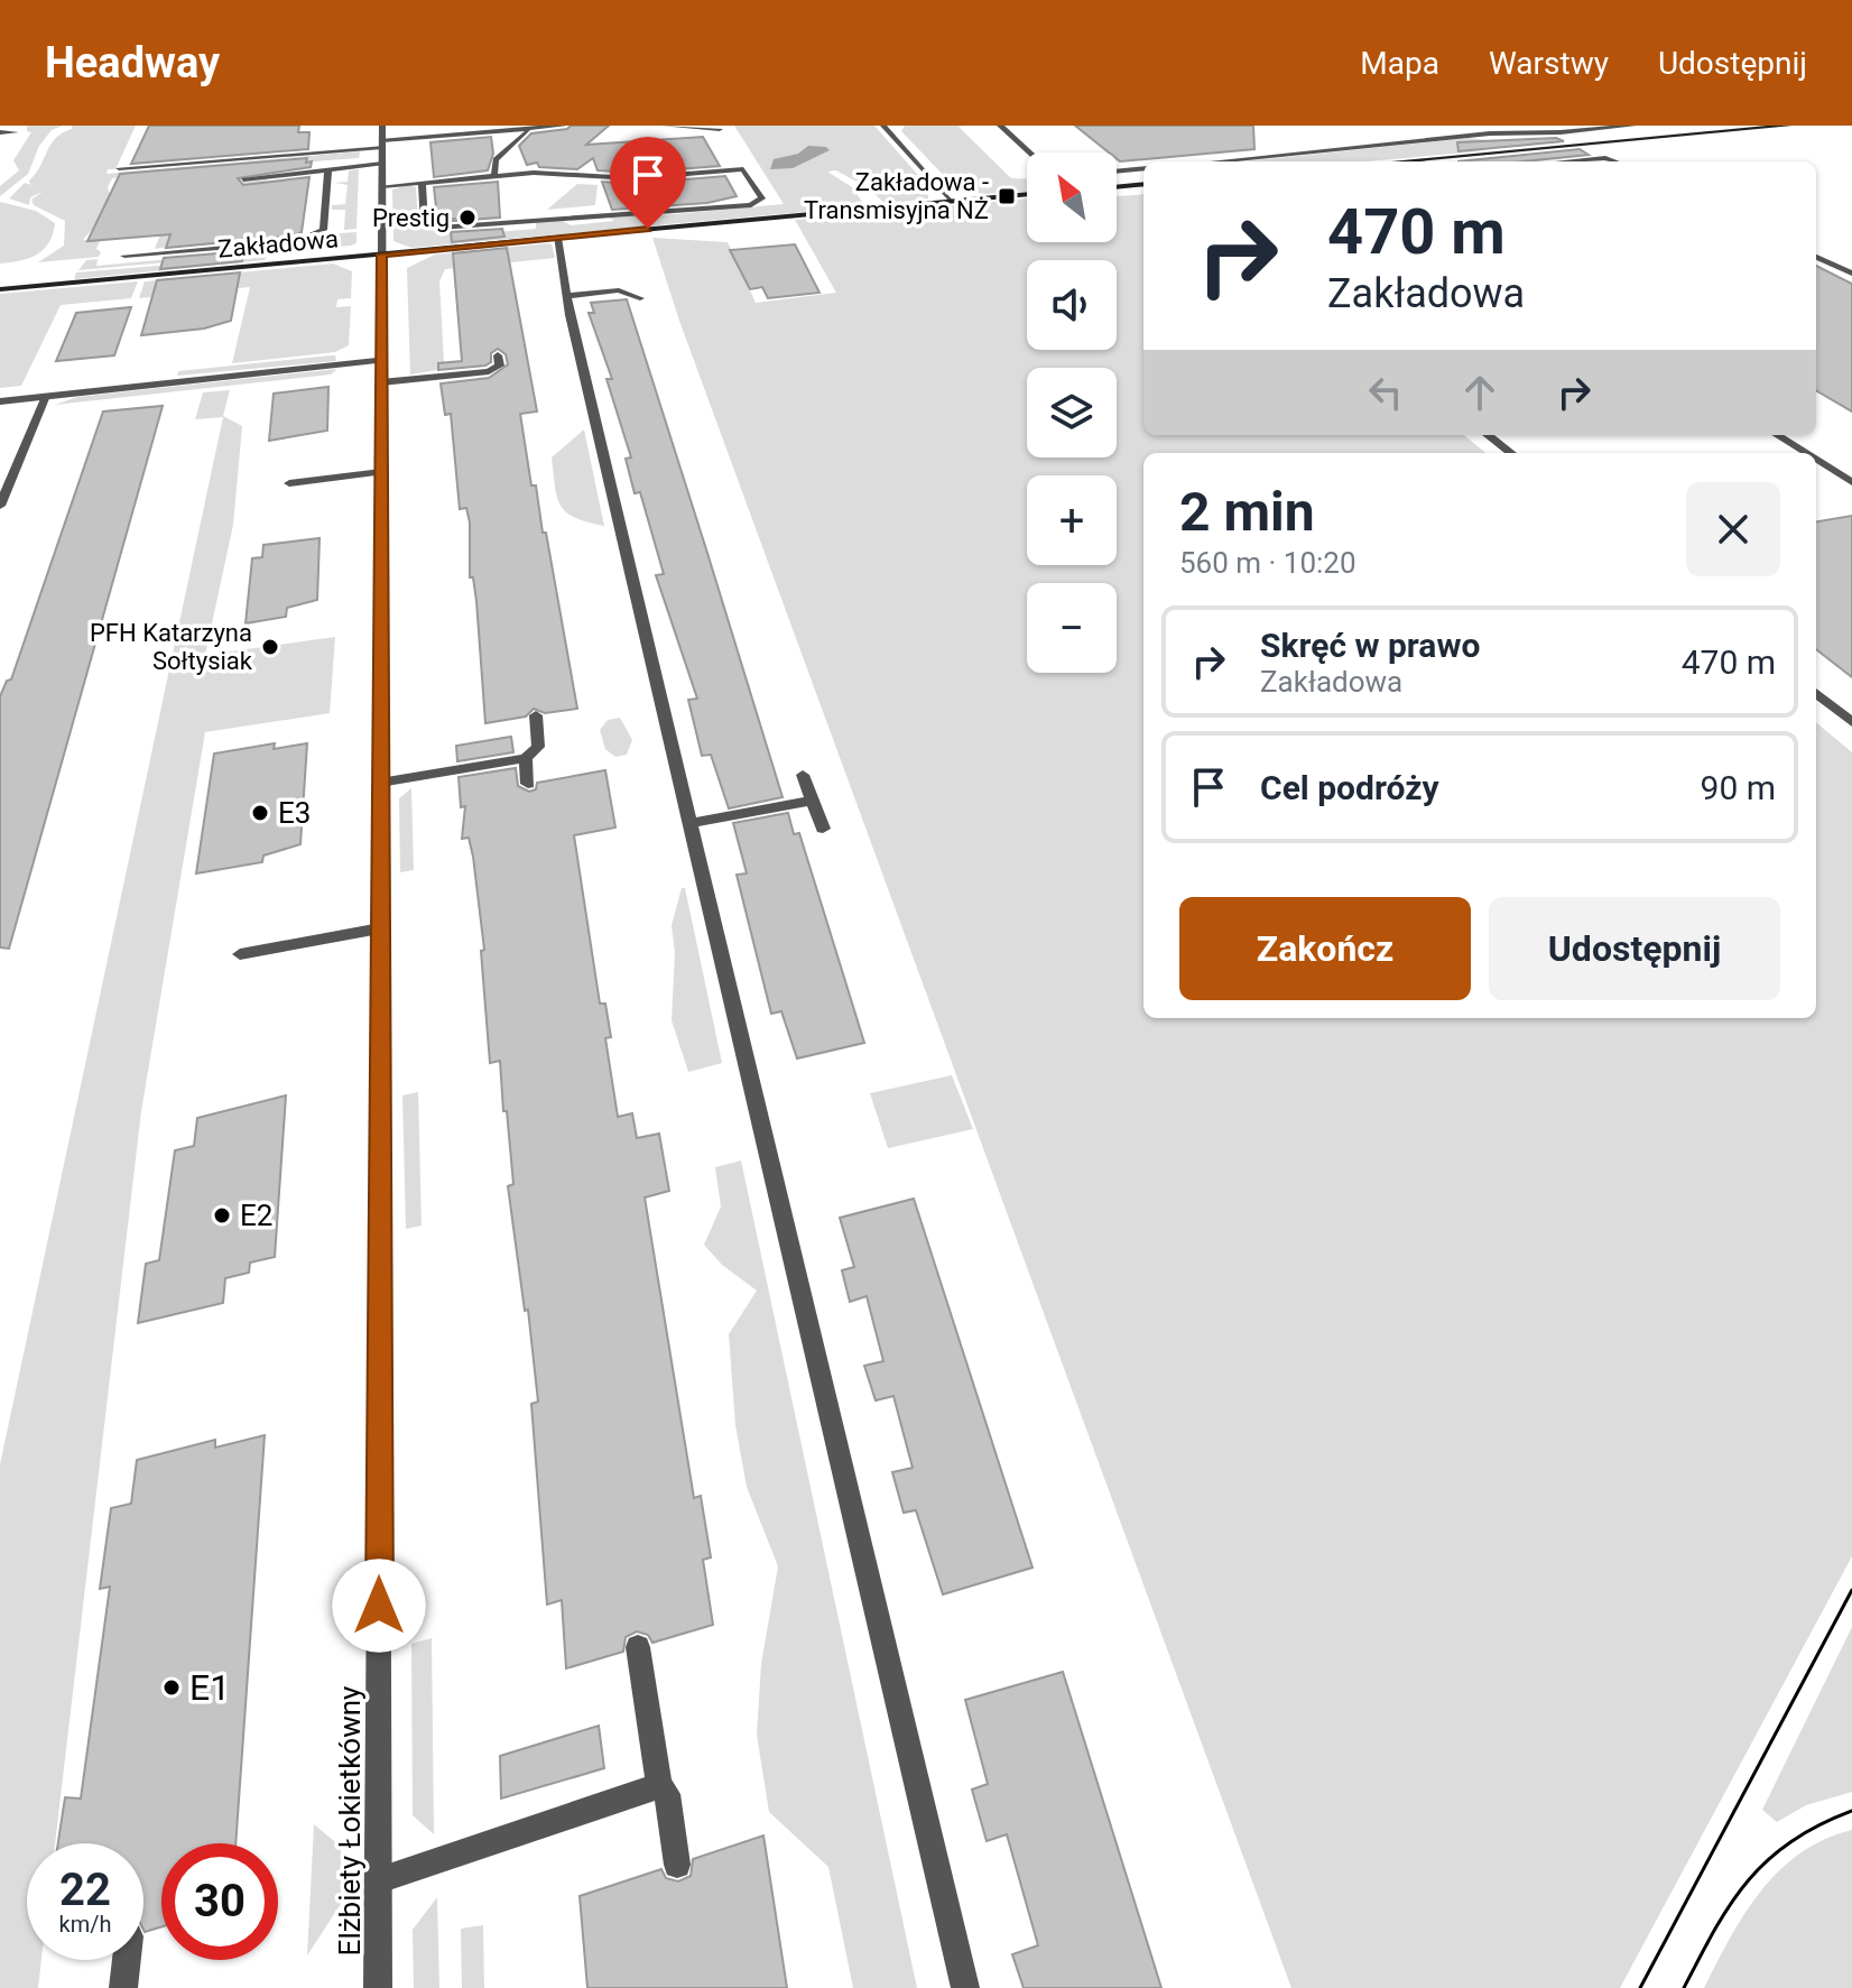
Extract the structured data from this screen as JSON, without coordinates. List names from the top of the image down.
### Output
{
  "streets": {
    "street": ["Zakładowa", "Elżbiety Łokietkówny"]
  },
  "crossings": [
    ["Zakładowa", "Elżbiety Łokietkówny"]
  ],
  "places": {
    "transit": ["Zakładowa - Transmisyjna NŻ"],
    "other": [
      "Prestig",
      "PFH Katarzyna Sołtysiak",
      "E3",
      "E2",
      "E1"
    ]
  },
  "north": "top left",
  "page": {
    "header": "Headway",
    "nav": ["Mapa", "Warstwy", "Udostępnij"],
    "map_buttons": ["+", "−"],
    "turn": ["470 m", "Zakładowa"],
    "heading": ["2 min", "560 m · 10:20"],
    "list": [
      {
        "name": "Skręć w prawo",
        "note": "Zakładowa",
        "value": "470 m"
      },
      {
        "name": "Cel podróży",
        "value": "90 m"
      }
    ],
    "buttons": ["Zakończ", "Udostępnij"],
    "speed": "22 km/h",
    "limit": "30"
  }
}
